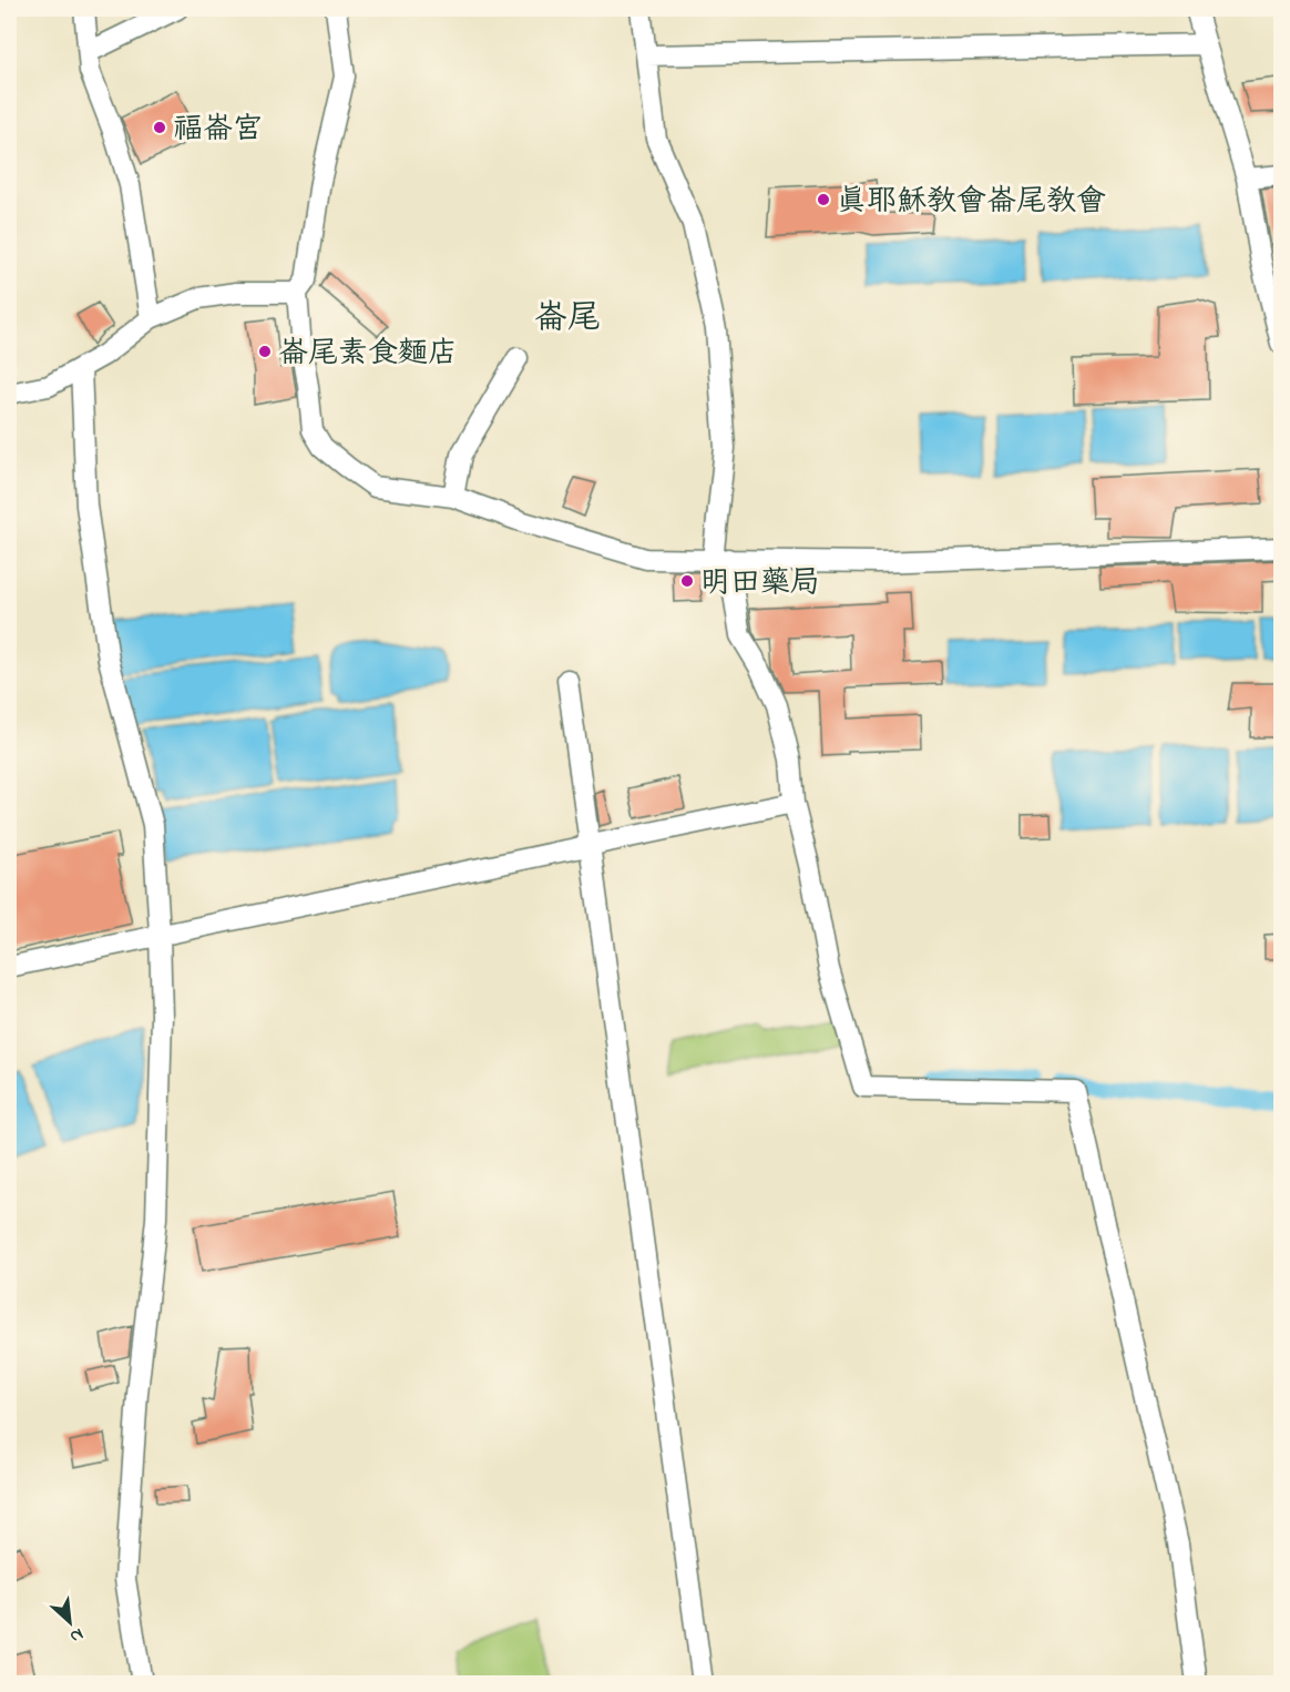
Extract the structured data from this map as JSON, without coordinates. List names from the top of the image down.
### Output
{
  "districts": ["崙尾"],
  "places": [
    "福崙宮",
    "真耶穌教會崙尾教會",
    "崙尾素食麵店",
    "明田藥局"
  ],
  "north": "bottom right"
}
